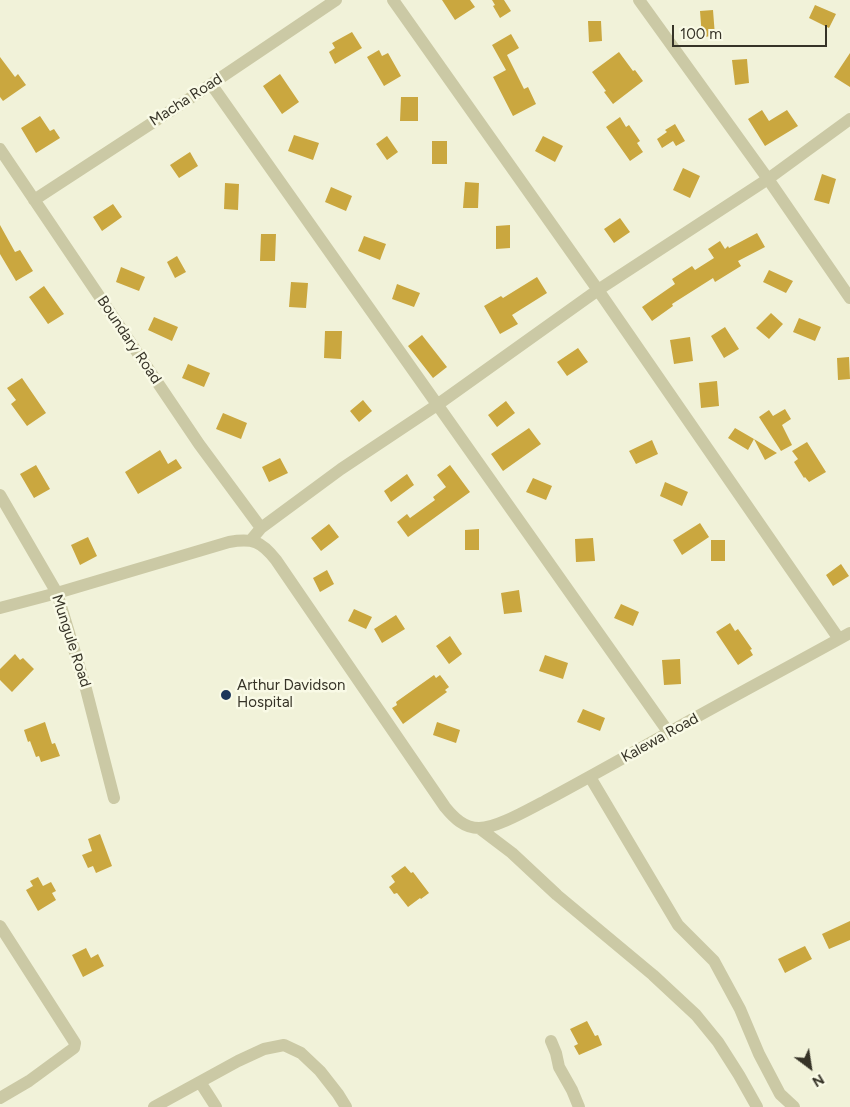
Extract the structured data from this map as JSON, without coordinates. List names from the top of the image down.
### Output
{
  "streets": {
    "street": [
      "Macha Road",
      "Boundary Road",
      "Mungule Road",
      "Kalewa Road"
    ]
  },
  "crossings": [
    ["Macha Road", "Boundary Road"]
  ],
  "places": ["Arthur Davidson Hospital"],
  "scale_bar": "100 m",
  "north": "bottom right"
}
